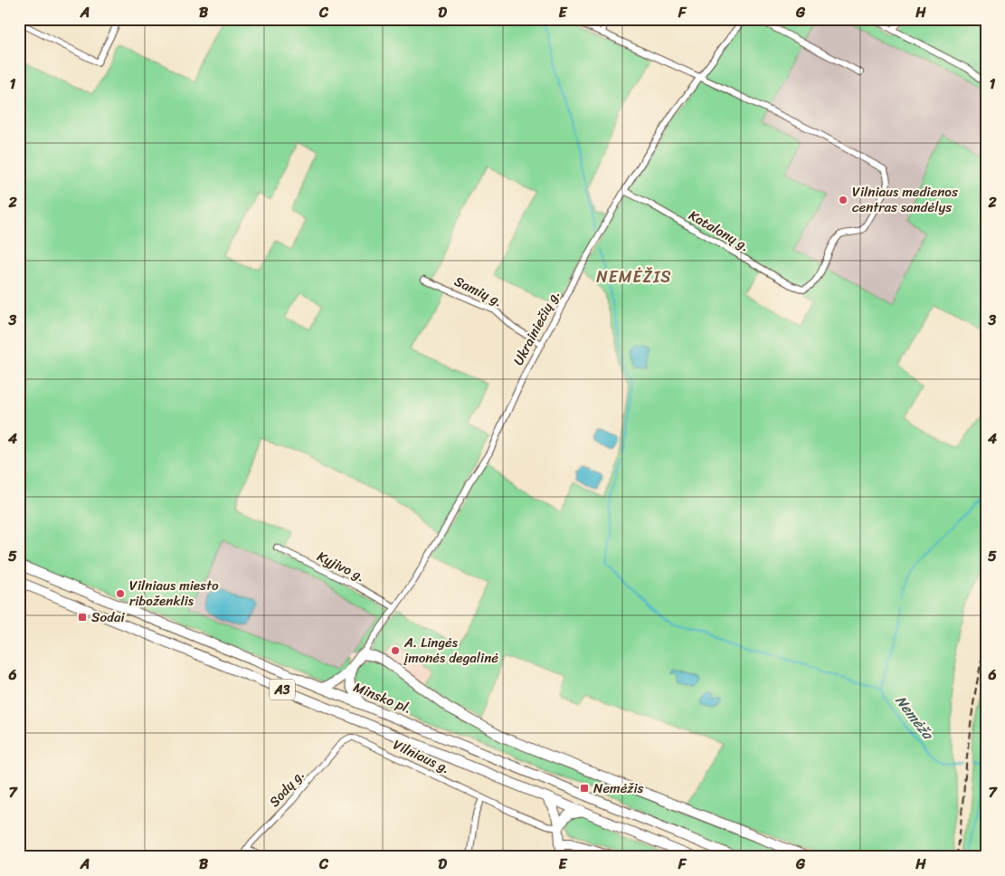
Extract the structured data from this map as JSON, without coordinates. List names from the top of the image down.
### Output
{
  "streets": {
    "highway": ["A3", "Minsko pl."],
    "street": [
      "Katalonų g.",
      "Samių g.",
      "Ukrainiečių g.",
      "Kyjivo g.",
      "Vilniaus g.",
      "Sodų g."
    ]
  },
  "crossings": [
    ["Katalonų g.", "Ukrainiečių g."],
    ["Samių g.", "Ukrainiečių g."],
    ["Ukrainiečių g.", "Kyjivo g."],
    ["Vilniaus g.", "Sodų g."]
  ],
  "districts": ["NEMĖŽIS"],
  "water": ["Nemėža"],
  "places": {
    "other": ["Vilniaus medienos centras sandėlys", "Vilniaus miesto riboženklis", "A. Lingės įmonės degalinė"],
    "transit": ["Sodai", "Nemėžis"]
  },
  "grid": {
    "columns": [
      "A",
      "B",
      "C",
      "D",
      "E",
      "F",
      "G",
      "H"
    ],
    "rows": [
      "1",
      "2",
      "3",
      "4",
      "5",
      "6",
      "7"
    ]
  }
}
